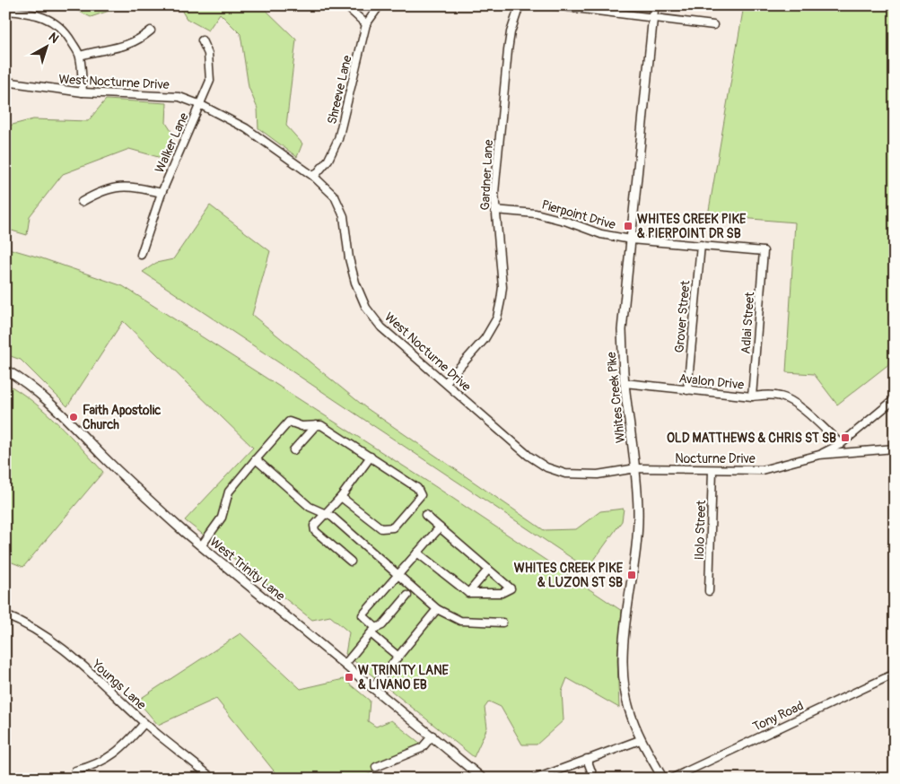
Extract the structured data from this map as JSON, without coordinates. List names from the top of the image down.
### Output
{
  "streets": {
    "main road": ["Whites Creek Pike", "West Trinity Lane"],
    "street": [
      "West Nocturne Drive",
      "Shreeve Lane",
      "Walker Lane",
      "Gardner Lane",
      "Pierpoint Drive",
      "Grover Street",
      "Adlai Street",
      "Avalon Drive",
      "Nocturne Drive",
      "Ilolo Street",
      "Youngs Lane",
      "Tony Road"
    ]
  },
  "crossings": [
    ["West Nocturne Drive", "Shreeve Lane"],
    ["West Nocturne Drive", "Walker Lane"],
    ["West Nocturne Drive", "Gardner Lane"],
    ["West Nocturne Drive", "Whites Creek Pike"],
    ["West Nocturne Drive", "Nocturne Drive"],
    ["Gardner Lane", "Pierpoint Drive"],
    ["Pierpoint Drive", "Grover Street"],
    ["Pierpoint Drive", "Adlai Street"],
    ["Pierpoint Drive", "Whites Creek Pike"],
    ["Grover Street", "Avalon Drive"],
    ["Adlai Street", "Avalon Drive"],
    ["Avalon Drive", "Whites Creek Pike"],
    ["Whites Creek Pike", "Nocturne Drive"],
    ["Nocturne Drive", "Ilolo Street"]
  ],
  "places": {
    "transit": [
      "WHITES CREEK PIKE & PIERPOINT DR SB",
      "OLD MATTHEWS & CHRIS ST SB",
      "WHITES CREEK PIKE & LUZON ST SB",
      "W TRINITY LANE & LIVANO EB"
    ],
    "other": ["Faith Apostolic Church"]
  },
  "north": "top right"
}
